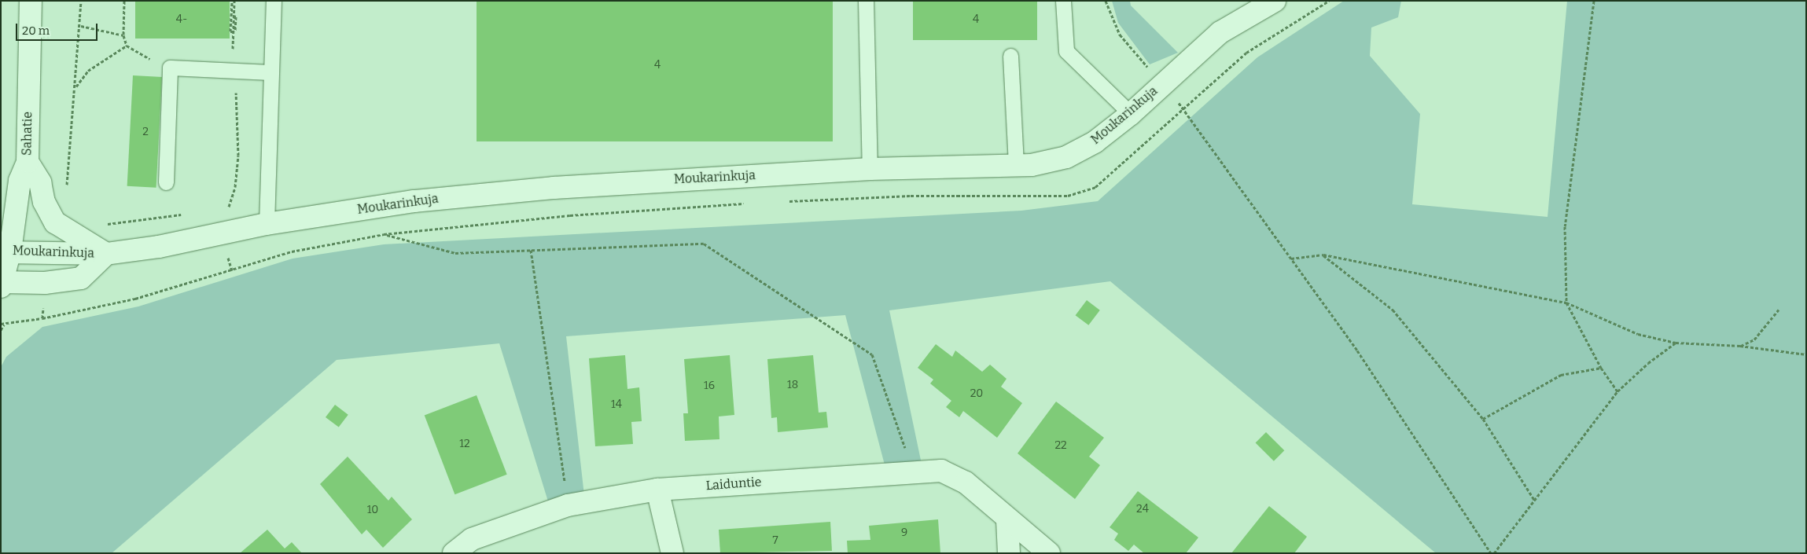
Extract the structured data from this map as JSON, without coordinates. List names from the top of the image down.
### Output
{
  "streets": {
    "street": ["Moukarinkuja", "Sahatie", "Laiduntie"]
  },
  "crossings": [
    ["Moukarinkuja", "Sahatie"]
  ],
  "house_numbers": [
    "4-",
    "4",
    "4",
    "2",
    "18",
    "16",
    "20",
    "14",
    "12",
    "22",
    "24",
    "10",
    "9",
    "7"
  ],
  "scale_bar": "20 m"
}
